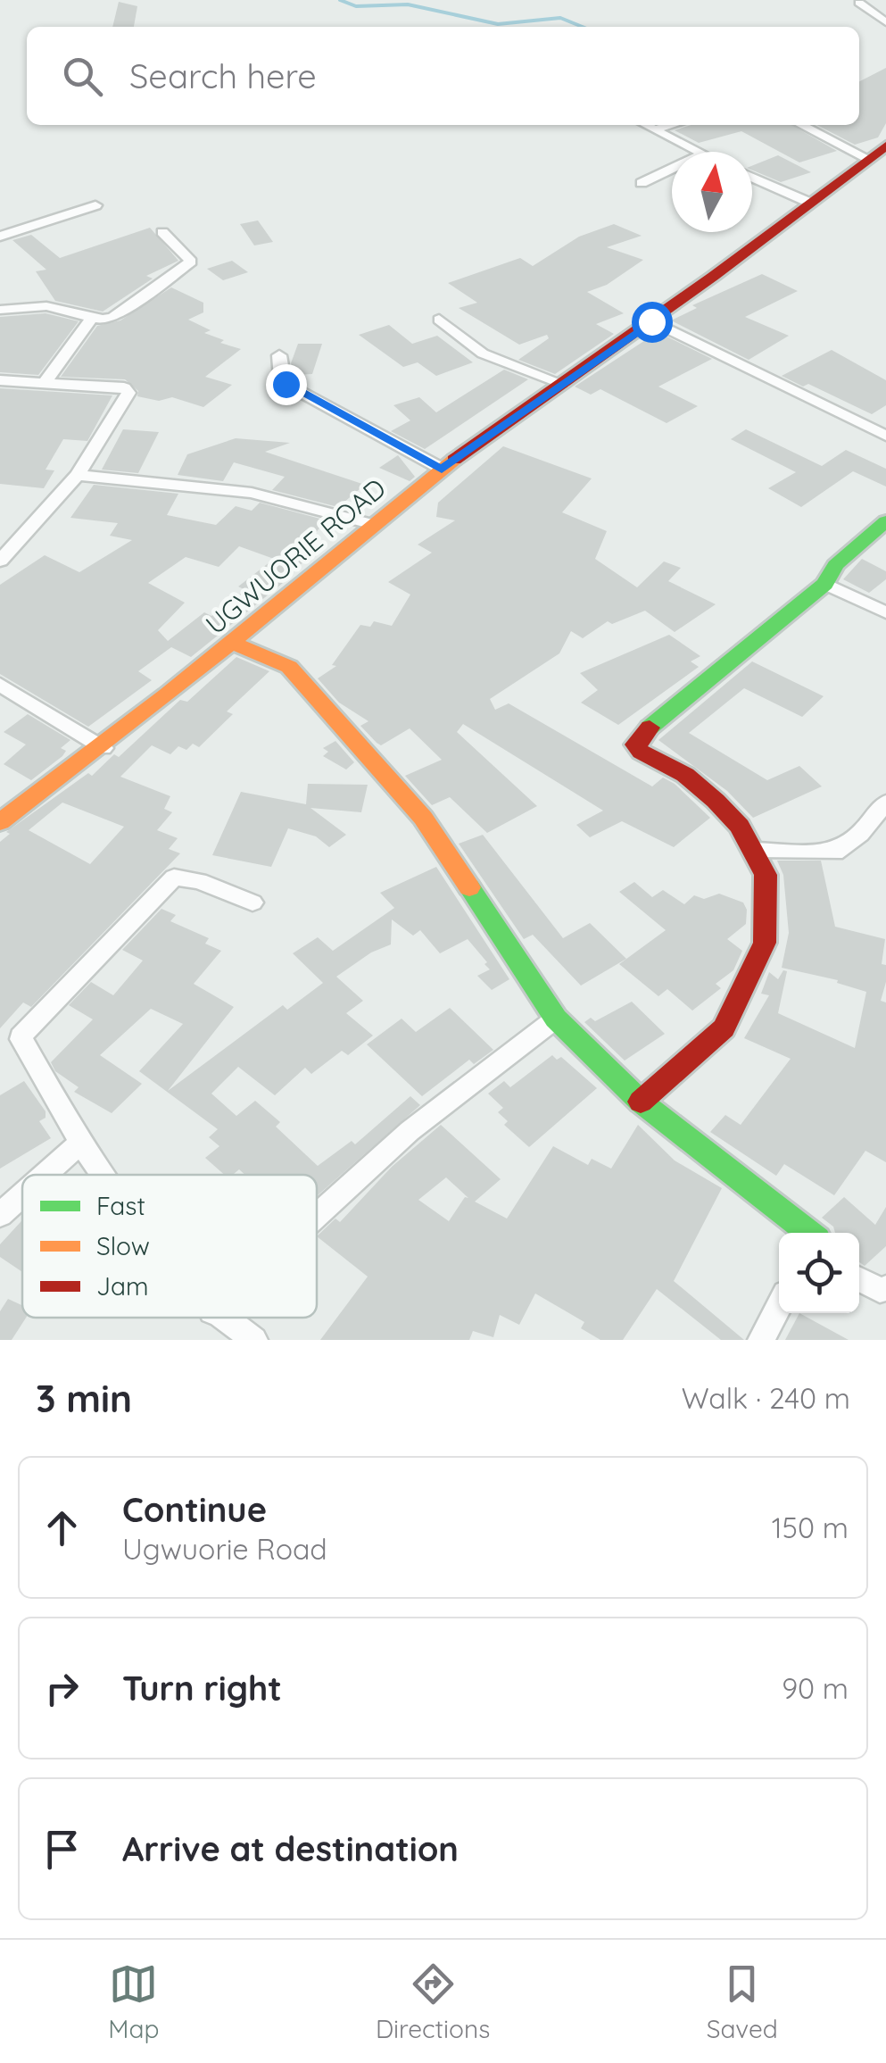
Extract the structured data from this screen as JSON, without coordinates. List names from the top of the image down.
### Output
{
  "streets": {
    "street": ["UGWUORIE ROAD"]
  },
  "legend": ["Fast", "Slow", "Jam"],
  "north": "top",
  "page": {
    "search": "Search here",
    "heading": ["3 min", "Walk · 240 m"],
    "list": [
      ["Continue", "Ugwuorie Road", "150 m"],
      ["Turn right", "90 m"],
      "Arrive at destination"
    ],
    "nav": ["Map", "Directions", "Saved"]
  }
}
